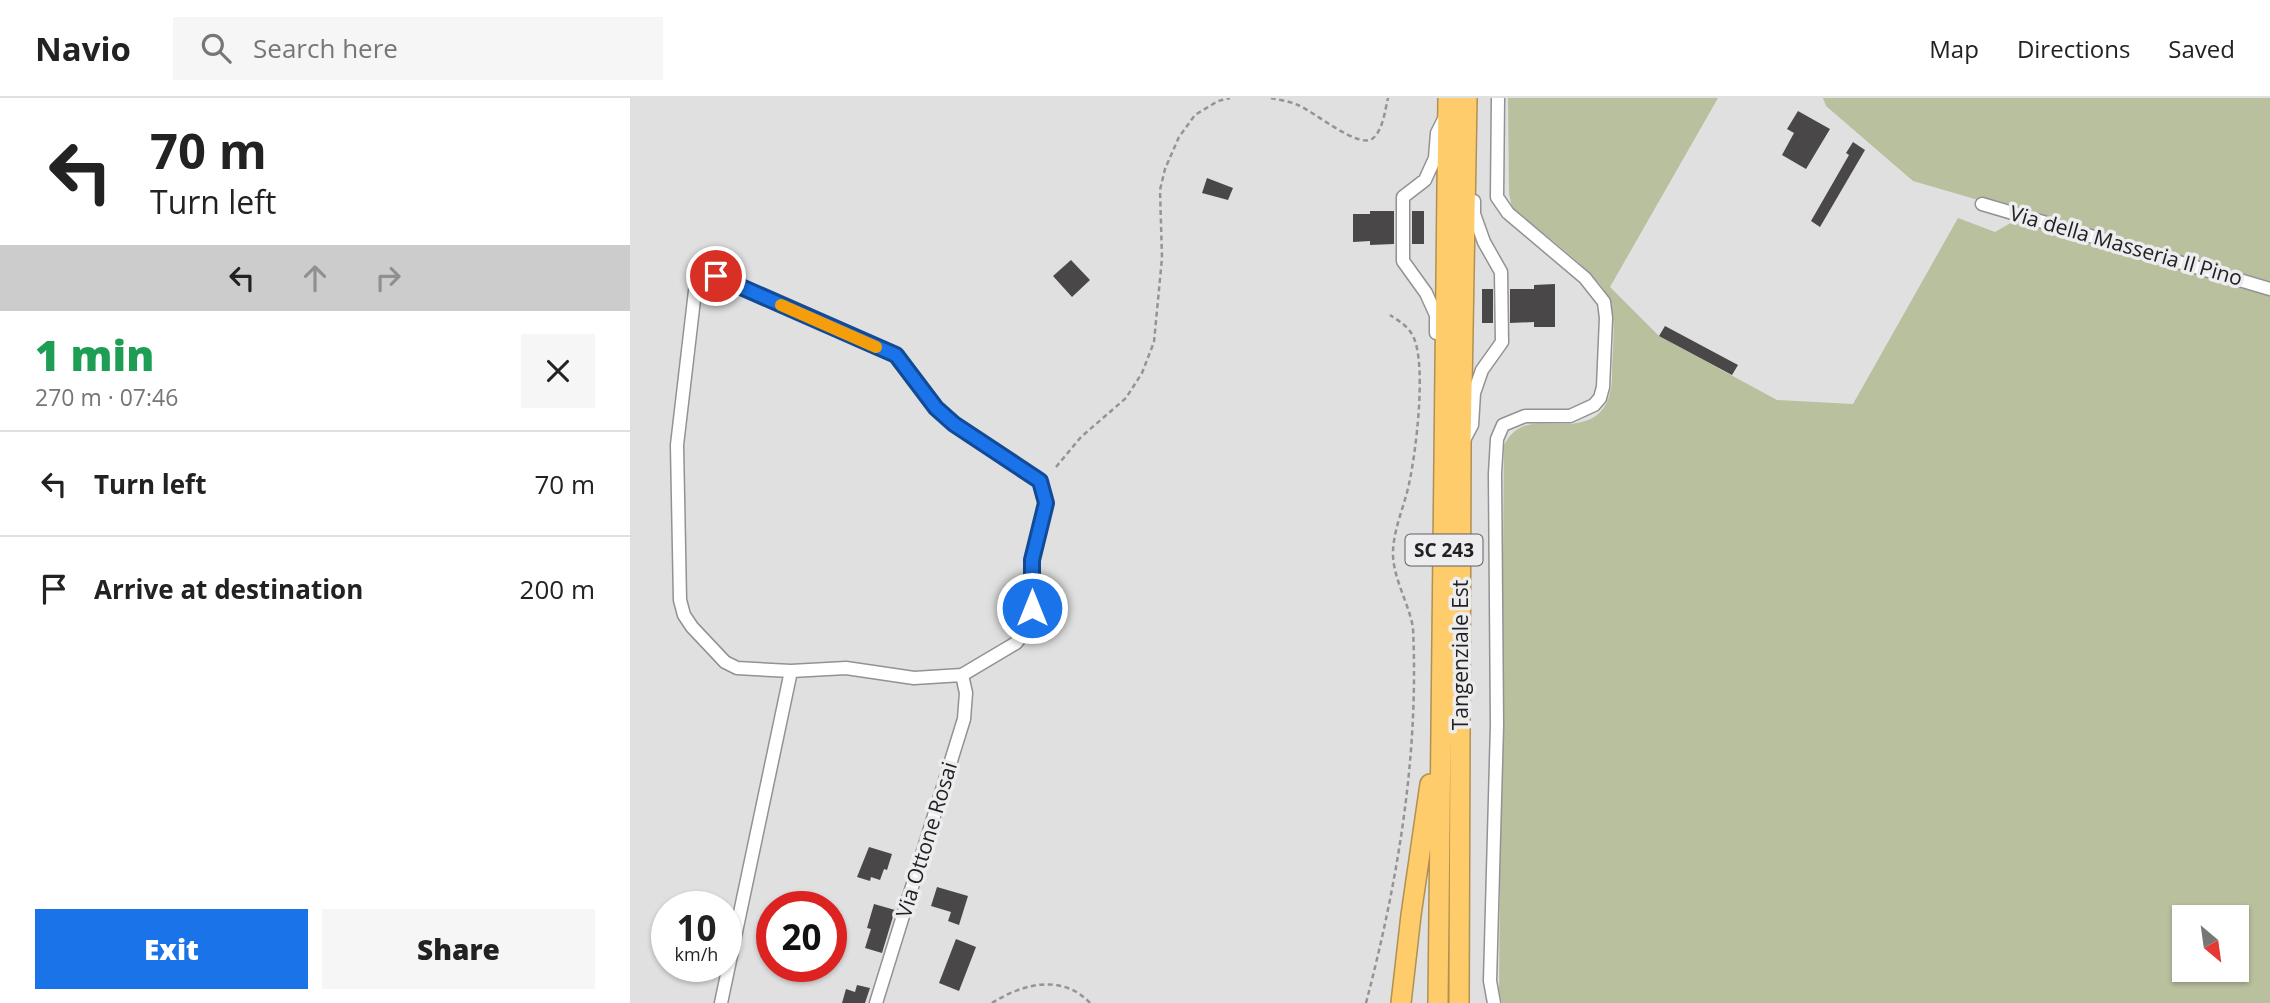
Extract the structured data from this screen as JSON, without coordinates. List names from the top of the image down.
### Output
{
  "streets": {
    "highway": ["SC 243", "Tangenziale Est"],
    "street": ["Via della Masseria Il Pino", "Via Ottone Rosai"]
  },
  "north": "bottom right",
  "page": {
    "header": "Navio",
    "search": "Search here",
    "nav": ["Map", "Directions", "Saved"],
    "turn": ["70 m", "Turn left"],
    "heading": ["1 min", "270 m · 07:46"],
    "list": [
      {
        "name": "Turn left",
        "value": "70 m"
      },
      {
        "name": "Arrive at destination",
        "value": "200 m"
      }
    ],
    "speed": "10 km/h",
    "limit": "20",
    "buttons": ["Exit", "Share"]
  }
}
